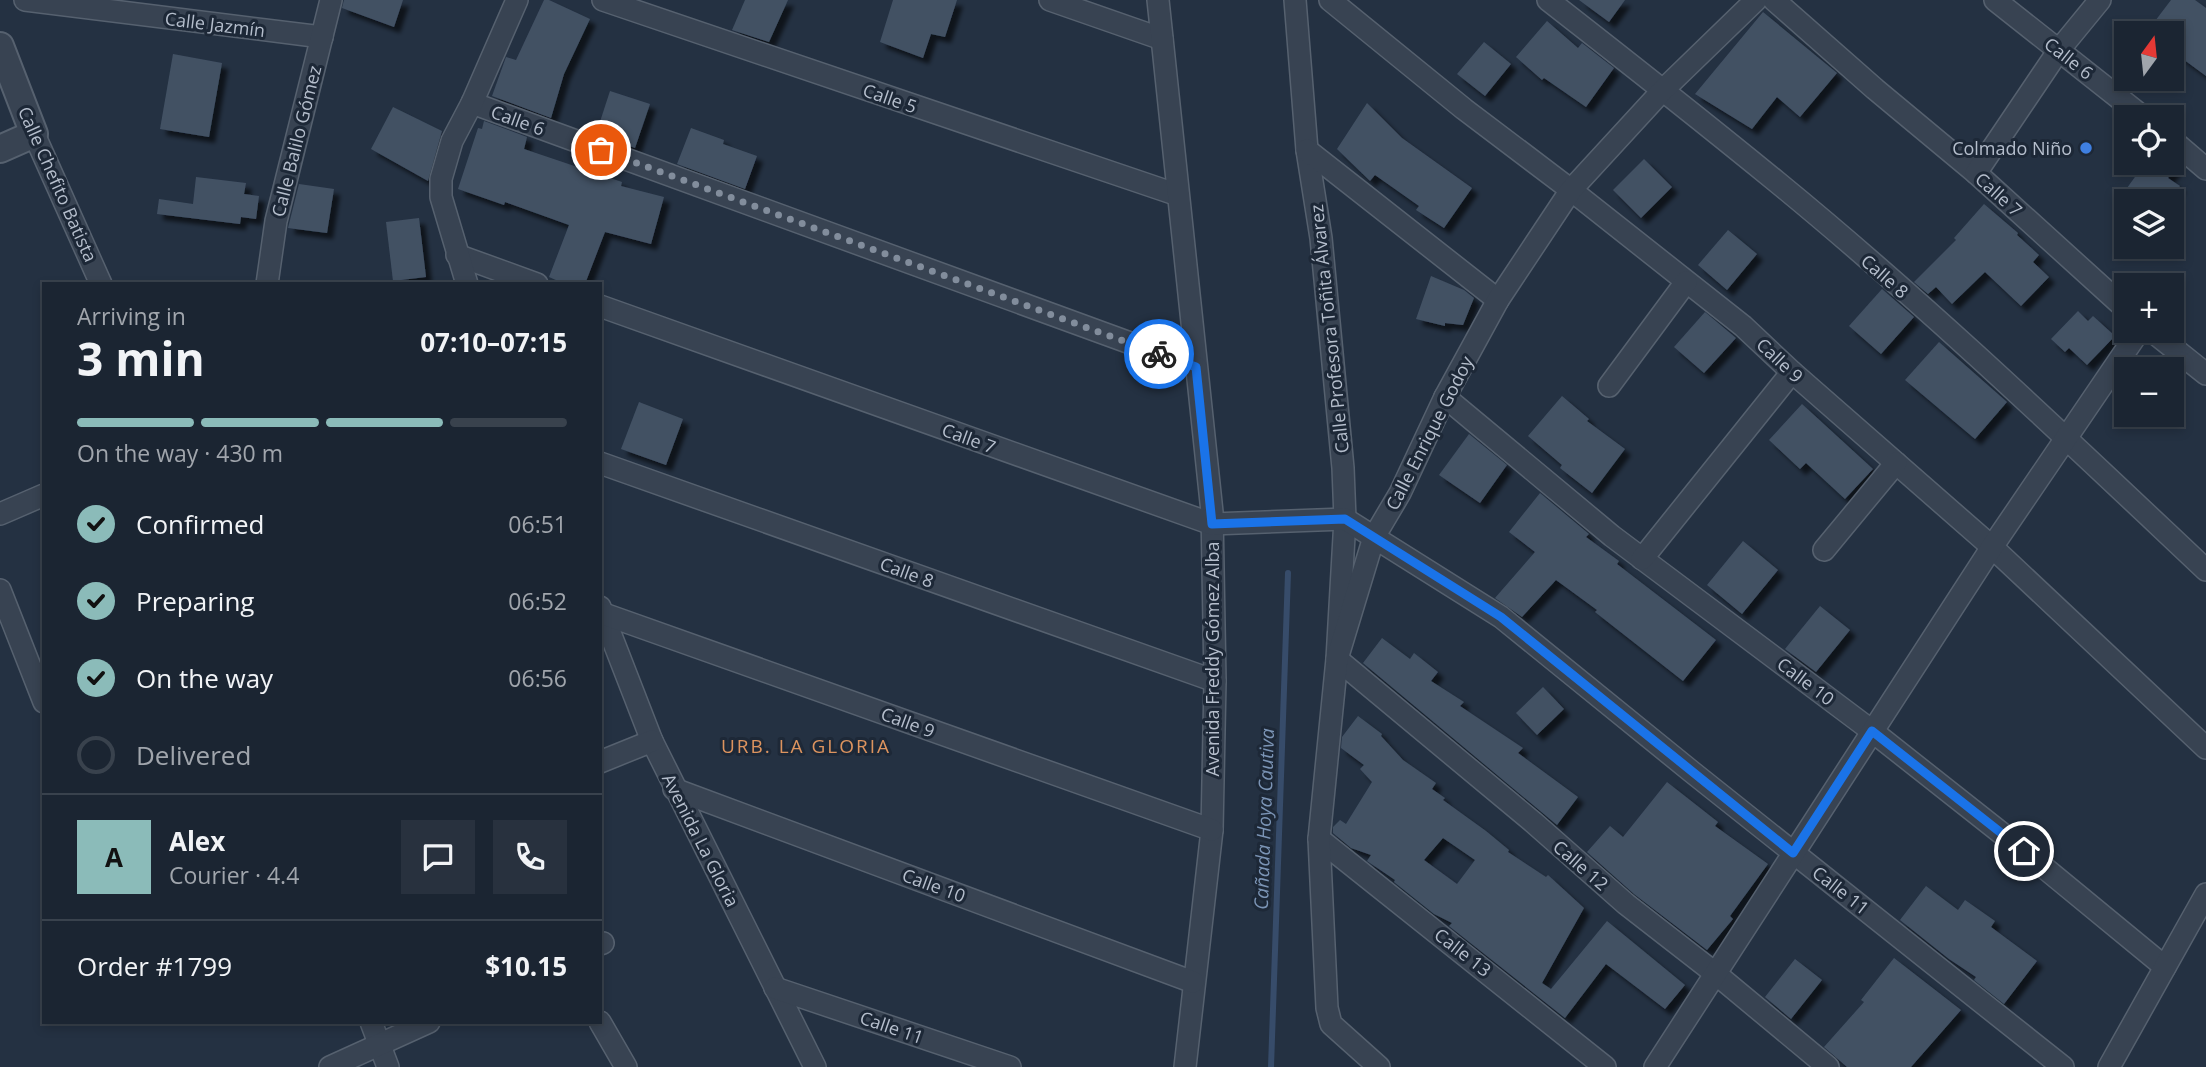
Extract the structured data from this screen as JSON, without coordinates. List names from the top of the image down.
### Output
{
  "streets": {
    "street": [
      "Calle Jazmín",
      "Calle 6",
      "Calle 5",
      "Calle Balilo Gómez",
      "Calle Chefito Batista",
      "Calle 7",
      "Calle 8",
      "Calle Profesora Toñita Álvarez",
      "Calle 9",
      "Calle Enrique Godoy",
      "Avenida Freddy Gómez Alba",
      "Calle 10",
      "Avenida La Gloria",
      "Calle 12",
      "Calle 11",
      "Calle 13"
    ]
  },
  "crossings": [
    ["Calle Jazmín", "Calle Balilo Gómez"],
    ["Calle 6", "Avenida Freddy Gómez Alba"],
    ["Calle 5", "Avenida Freddy Gómez Alba"],
    ["Calle 7", "Calle Profesora Toñita Álvarez"],
    ["Calle 7", "Avenida Freddy Gómez Alba"],
    ["Calle 7", "Calle 11"],
    ["Calle 8", "Calle Enrique Godoy"],
    ["Calle 8", "Avenida Freddy Gómez Alba"],
    ["Calle Profesora Toñita Álvarez", "Calle Enrique Godoy"],
    ["Calle Profesora Toñita Álvarez", "Calle 12"],
    ["Calle Profesora Toñita Álvarez", "Calle 11"],
    ["Calle 9", "Calle Enrique Godoy"],
    ["Calle 9", "Avenida Freddy Gómez Alba"],
    ["Calle 9", "Avenida La Gloria"],
    ["Calle Enrique Godoy", "Calle 10"],
    ["Calle Enrique Godoy", "Calle 12"],
    ["Calle Enrique Godoy", "Calle 11"],
    ["Calle Enrique Godoy", "Calle 13"],
    ["Avenida Freddy Gómez Alba", "Calle 10"],
    ["Calle 10", "Avenida La Gloria"],
    ["Avenida La Gloria", "Calle 11"]
  ],
  "districts": ["URB. LA GLORIA"],
  "water": ["Cañada Hoya Cautiva"],
  "places": ["Colmado Niño"],
  "north": "top",
  "page": {
    "map_buttons": ["+", "−"],
    "heading": ["3 min", "Arriving in", "07:10–07:15"],
    "panel": [
      "Alex",
      "Courier · 4.4",
      "Order #1799",
      "$10.15"
    ],
    "bar": "On the way · 430 m",
    "list": [
      ["Confirmed", "06:51"],
      ["Preparing", "06:52"],
      ["On the way", "06:56"],
      "Delivered"
    ],
    "round": "A"
  }
}
